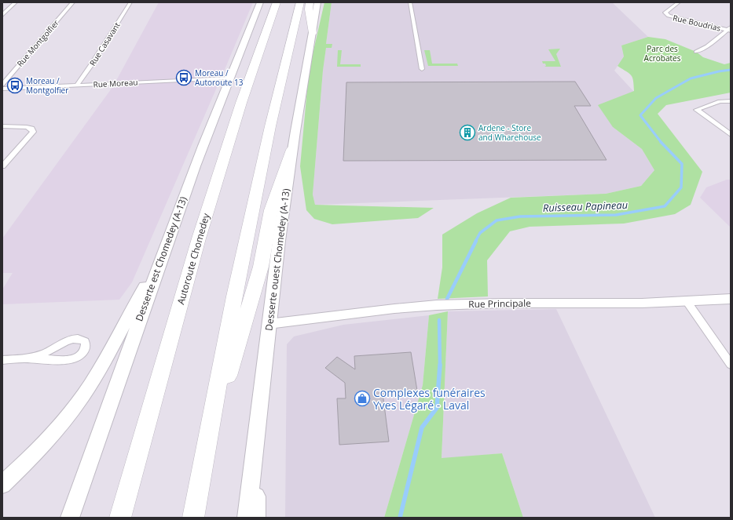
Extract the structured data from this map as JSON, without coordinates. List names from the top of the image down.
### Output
{
  "streets": {
    "highway": ["Autoroute Chomedey"],
    "main road": ["Desserte est Chomedey (A-13)", "Desserte ouest Chomedey (A-13)"],
    "street": [
      "Rue Boudrias",
      "Rue Montgolfier",
      "Rue Casavant",
      "Rue Moreau",
      "Rue Principale"
    ]
  },
  "crossings": [
    ["Rue Casavant", "Rue Moreau"],
    ["Rue Moreau", "Desserte est Chomedey (A-13)"],
    ["Desserte ouest Chomedey (A-13)", "Rue Principale"]
  ],
  "water": ["Ruisseau Papineau"],
  "parks": ["Parc des Acrobates"],
  "places": {
    "bus stop": ["Moreau / Autoroute 13", "Moreau / Montgolfier"],
    "building": ["Ardene - Store and Wharehouse"],
    "shop": ["Complexes funéraires Yves Légaré - Laval"]
  }
}
